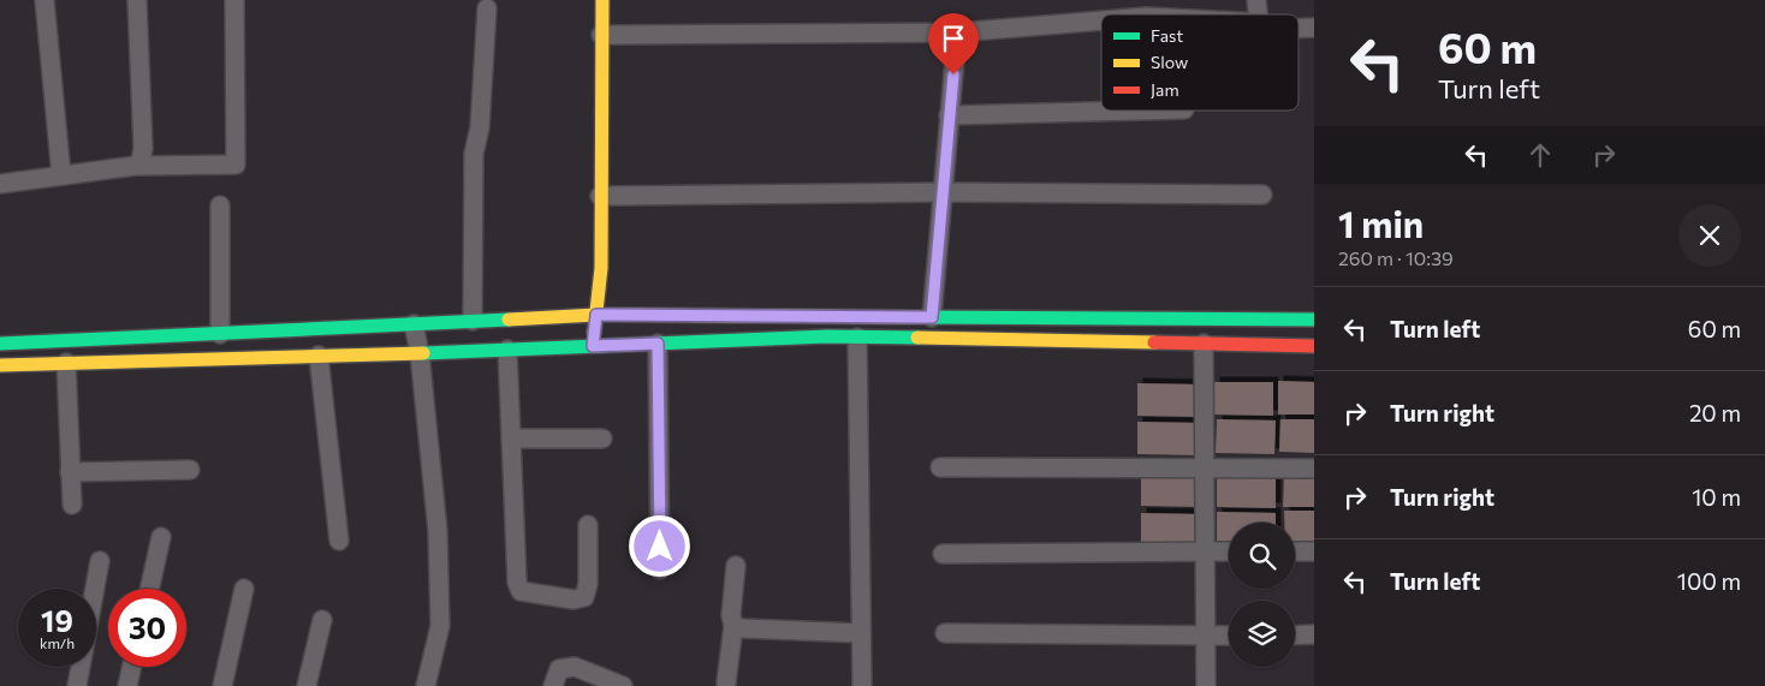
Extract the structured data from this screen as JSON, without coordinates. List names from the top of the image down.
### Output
{
  "legend": ["Fast", "Slow", "Jam"],
  "page": {
    "turn": ["60 m", "Turn left"],
    "heading": ["1 min", "260 m · 10:39"],
    "list": [
      {
        "name": "Turn left",
        "value": "60 m"
      },
      {
        "name": "Turn right",
        "value": "20 m"
      },
      {
        "name": "Turn right",
        "value": "10 m"
      },
      {
        "name": "Turn left",
        "value": "100 m"
      }
    ],
    "speed": "19 km/h",
    "limit": "30"
  }
}
